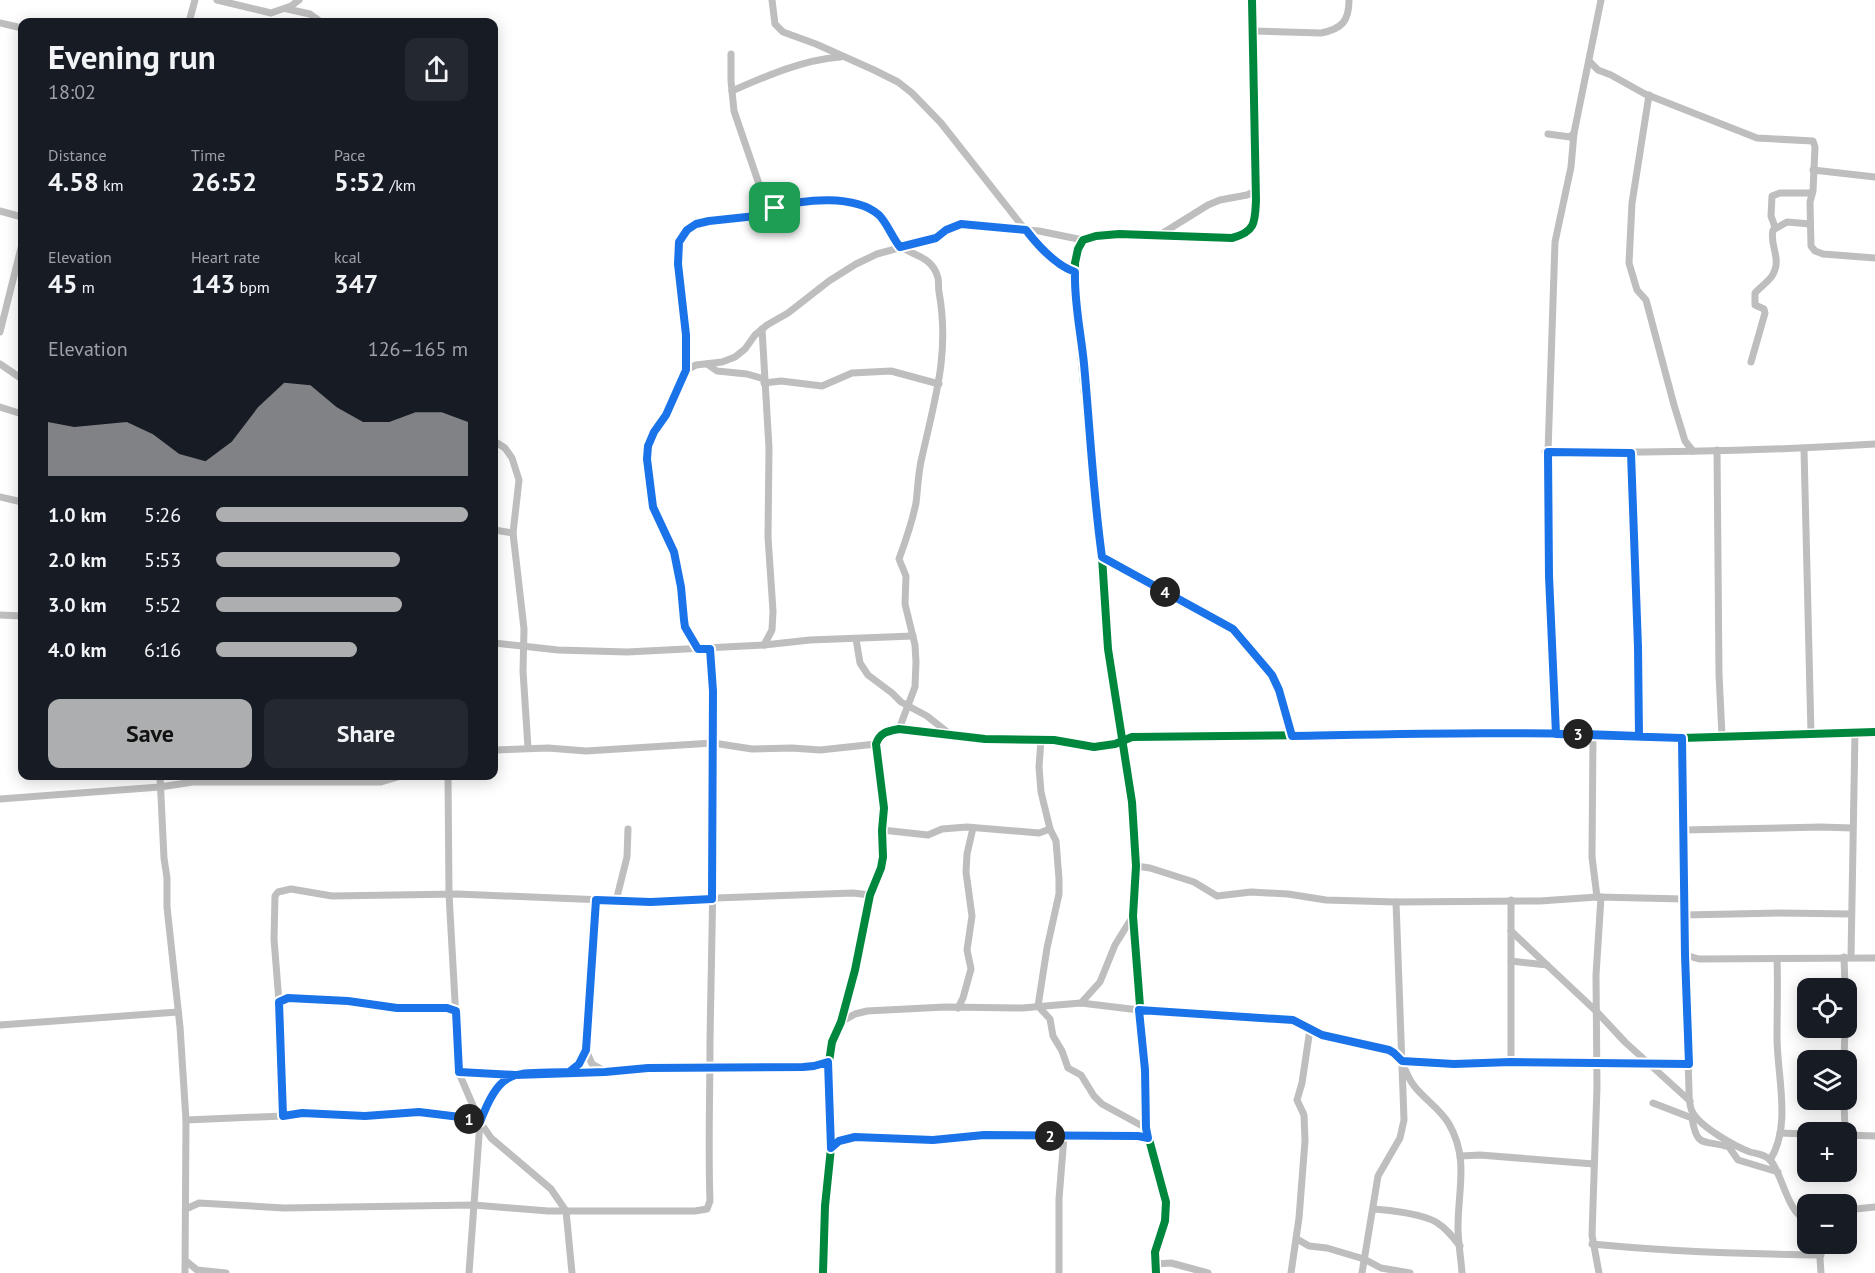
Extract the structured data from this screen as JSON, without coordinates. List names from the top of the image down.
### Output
{
  "page": {
    "heading": ["Evening run", "18:02"],
    "stats": [
      ["Distance", "4.58 km"],
      ["Time", "26:52"],
      ["Pace", "5:52 /km"],
      ["Elevation", "45 m"],
      ["Heart rate", "143 bpm"],
      ["kcal", "347"]
    ],
    "chart": ["Elevation", "126–165 m"],
    "list": [
      {
        "name": "1.0 km",
        "note": "5:26"
      },
      {
        "name": "2.0 km",
        "note": "5:53"
      },
      {
        "name": "3.0 km",
        "note": "5:52"
      },
      {
        "name": "4.0 km",
        "note": "6:16"
      }
    ],
    "pins": [
      "4",
      "3",
      "1",
      "2"
    ],
    "buttons": ["Save", "Share"],
    "map_buttons": ["+", "−"]
  }
}
